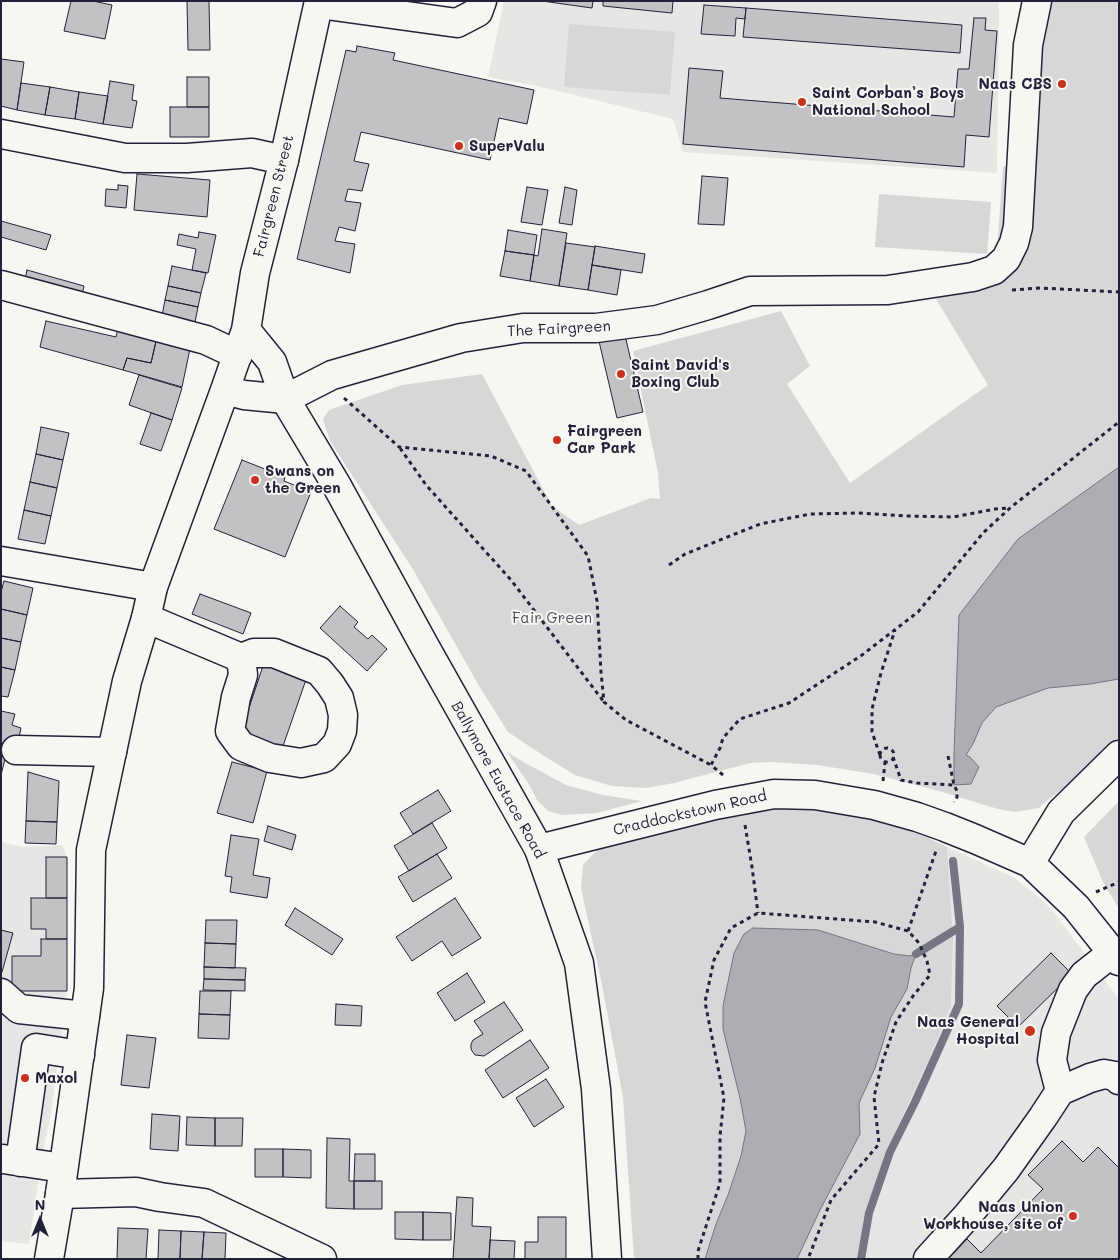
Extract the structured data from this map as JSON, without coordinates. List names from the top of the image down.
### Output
{
  "streets": {
    "main road": [
      "Fairgreen Street",
      "The Fairgreen",
      "Ballymore Eustace Road",
      "Craddockstown Road"
    ]
  },
  "crossings": [
    ["Fairgreen Street", "Ballymore Eustace Road"],
    ["The Fairgreen", "Ballymore Eustace Road"],
    ["Ballymore Eustace Road", "Craddockstown Road"]
  ],
  "parks": ["Fair Green"],
  "places": [
    "Naas CBS",
    "Saint Corban’s Boys National School",
    "SuperValu",
    "Saint David's Boxing Club",
    "Fairgreen Car Park",
    "Swans on the Green",
    "Naas General Hospital",
    "Maxol",
    "Naas Union Workhouse, site of"
  ],
  "north": "top"
}
